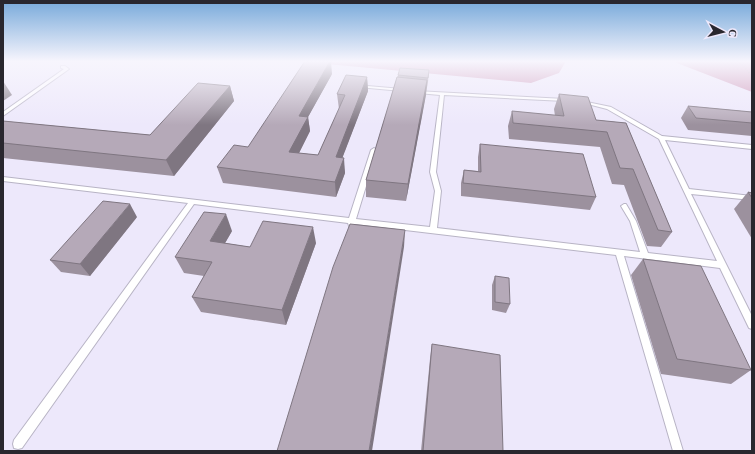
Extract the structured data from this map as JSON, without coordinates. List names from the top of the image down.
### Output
{
  "north": "right"
}
